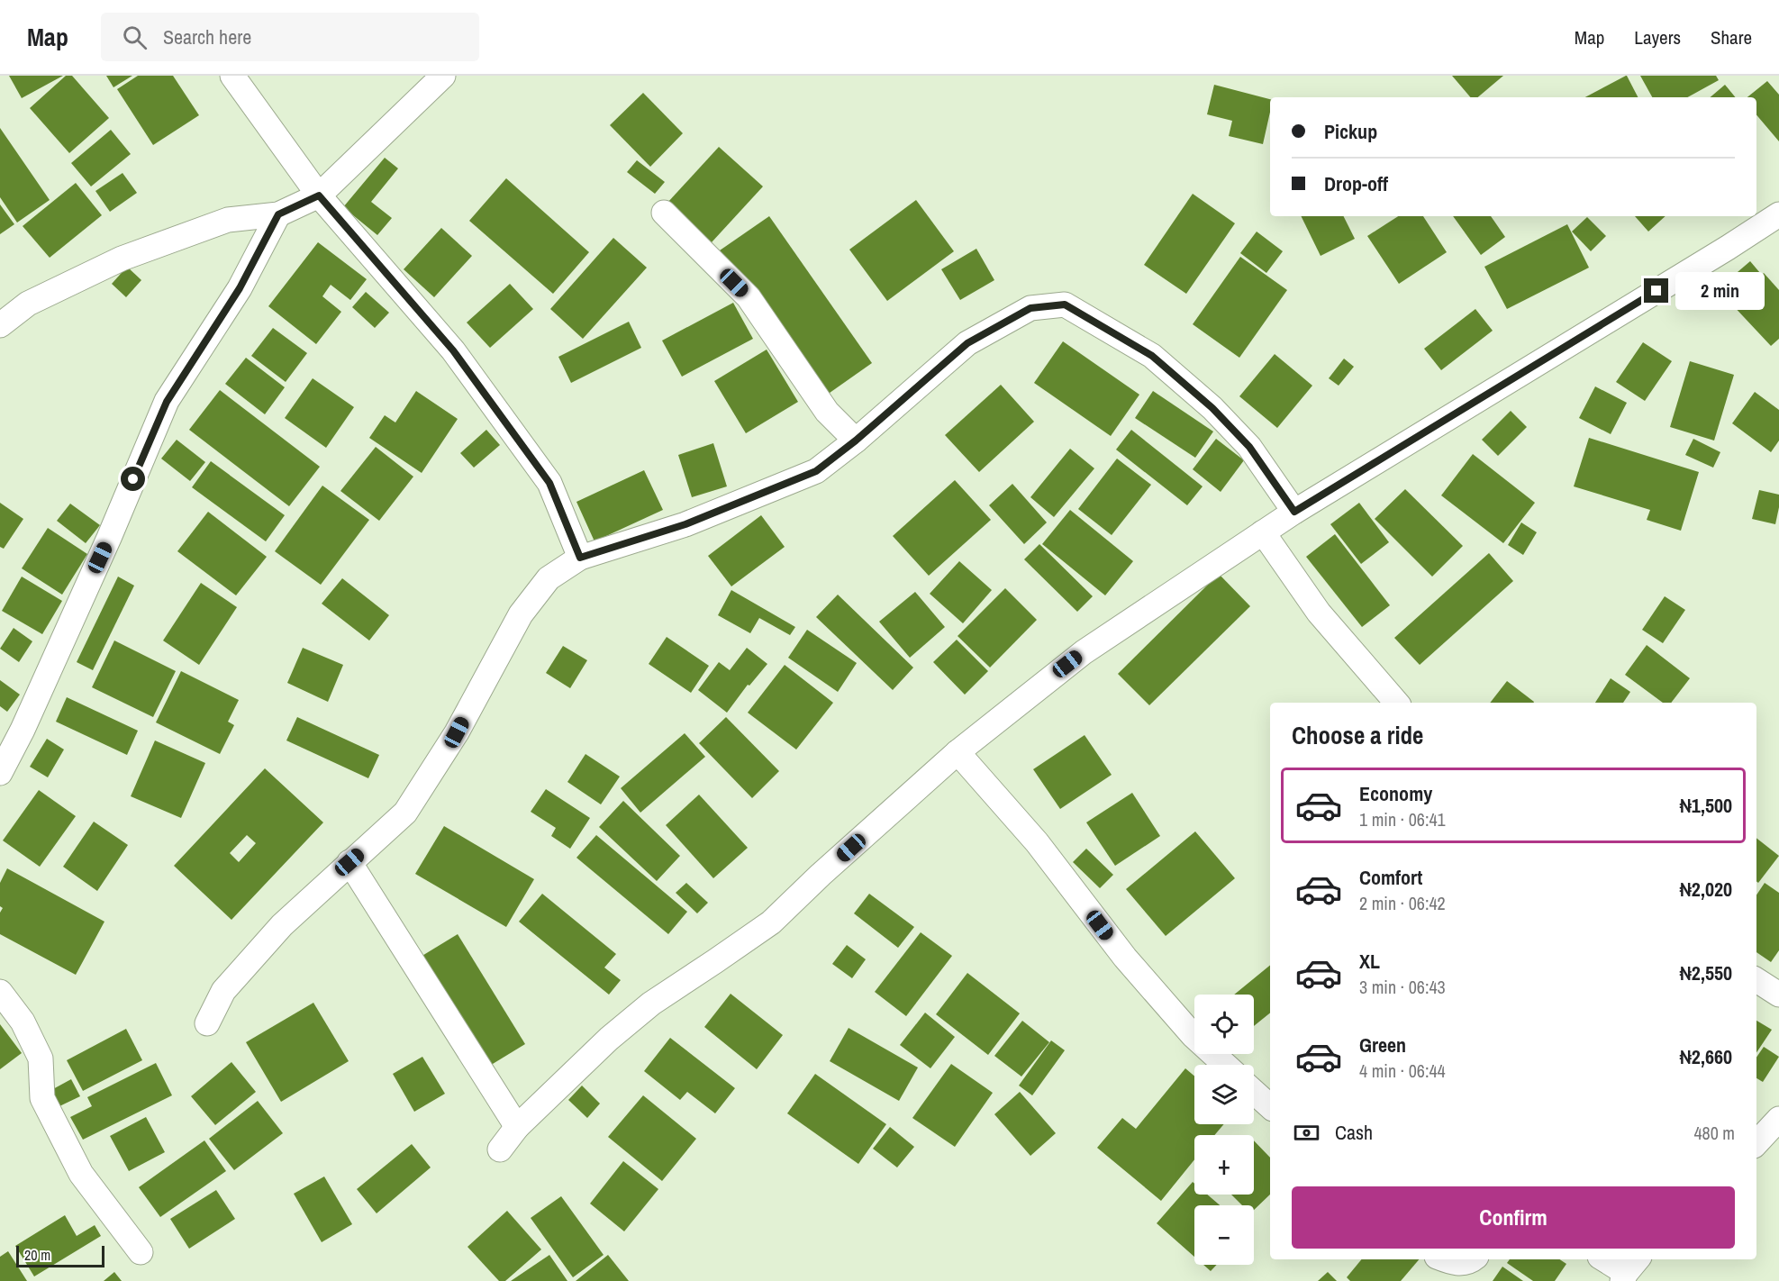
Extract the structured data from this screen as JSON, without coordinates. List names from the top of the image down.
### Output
{
  "scale_bar": "20 m",
  "page": {
    "header": "Map",
    "search": "Search here",
    "nav": ["Map", "Layers", "Share"],
    "banner": ["Pickup", "Drop-off"],
    "bubble": "2 min",
    "heading": "Choose a ride",
    "list": [
      {
        "name": "Economy",
        "note": "1 min · 06:41",
        "value": "₦1,500"
      },
      {
        "name": "Comfort",
        "note": "2 min · 06:42",
        "value": "₦2,020"
      },
      {
        "name": "XL",
        "note": "3 min · 06:43",
        "value": "₦2,550"
      },
      {
        "name": "Green",
        "note": "4 min · 06:44",
        "value": "₦2,660"
      }
    ],
    "map_buttons": ["+", "−"],
    "pay": ["Cash", "480 m"],
    "buttons": "Confirm",
    "scale": "20 m"
  }
}
